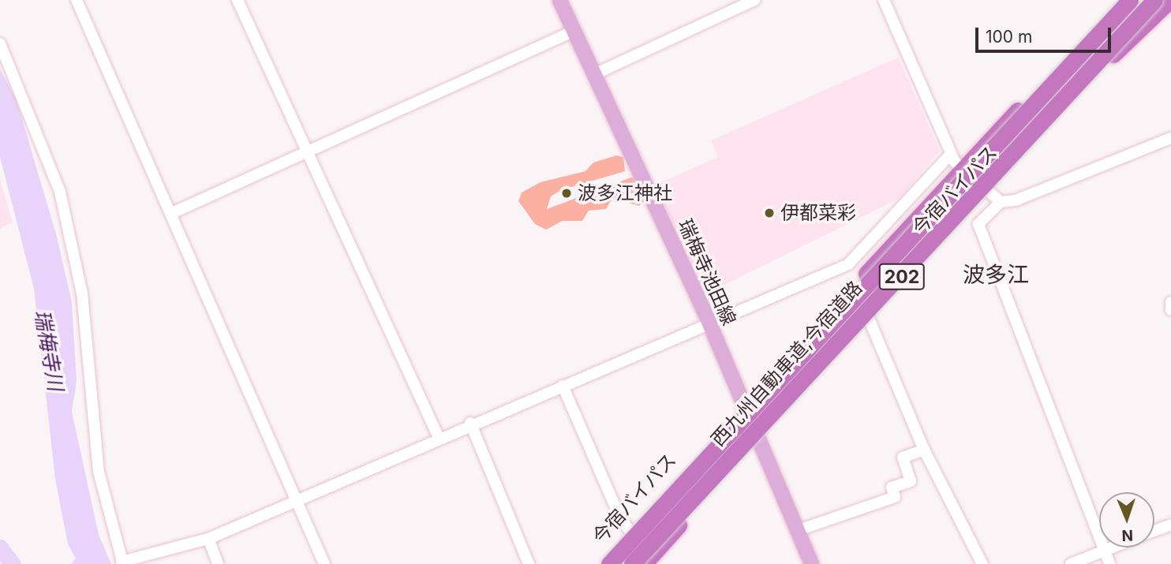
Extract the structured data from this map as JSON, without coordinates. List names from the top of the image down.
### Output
{
  "streets": {
    "highway": ["今宿バイパス", "202", "西九州自動車道;今宿道路"],
    "main road": ["瑞梅寺池田線"]
  },
  "crossings": [
    ["今宿バイパス", "瑞梅寺池田線"]
  ],
  "districts": ["波多江"],
  "water": ["瑞梅寺川"],
  "places": ["波多江神社", "伊都菜彩"],
  "scale_bar": "100 m",
  "north": "bottom"
}
